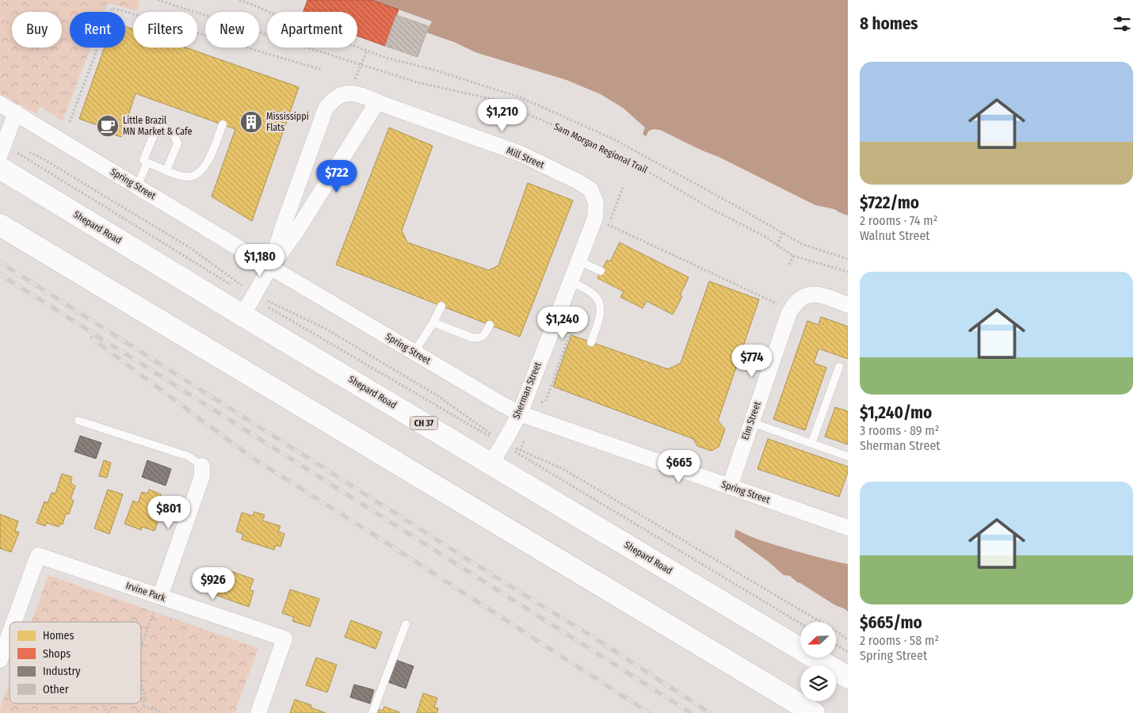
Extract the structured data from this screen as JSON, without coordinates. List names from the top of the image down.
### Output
{
  "streets": {
    "highway": ["Shepard Road", "CH 37"],
    "street": [
      "Mill Street",
      "Spring Street",
      "Sherman Street",
      "Elm Street",
      "Irvine Park"
    ],
    "path": ["Sam Morgan Regional Trail"]
  },
  "crossings": [
    ["Mill Street", "Spring Street"],
    ["Mill Street", "Sherman Street"],
    ["Spring Street", "Sherman Street"],
    ["Spring Street", "Elm Street"],
    ["Shepard Road", "Sherman Street"]
  ],
  "places": {
    "building": ["Mississippi Flats"],
    "cafe": ["Little Brazil MN Market & Cafe"]
  },
  "legend": [
    "Homes",
    "Shops",
    "Industry",
    "Other"
  ],
  "north": "bottom left",
  "page": {
    "heading": "8 homes",
    "chip": [
      "Buy",
      "Rent",
      "Filters",
      "New",
      "Apartment"
    ],
    "list": [
      {
        "name": "$722/mo",
        "note": "2 rooms · 74 m² · Walnut Street"
      },
      {
        "name": "$1,240/mo",
        "note": "3 rooms · 89 m² · Sherman Street"
      },
      {
        "name": "$665/mo",
        "note": "2 rooms · 58 m² · Spring Street"
      }
    ],
    "price": [
      "$1,210",
      "$722",
      "$1,180",
      "$1,240",
      "$774",
      "$665",
      "$801",
      "$926"
    ]
  }
}
